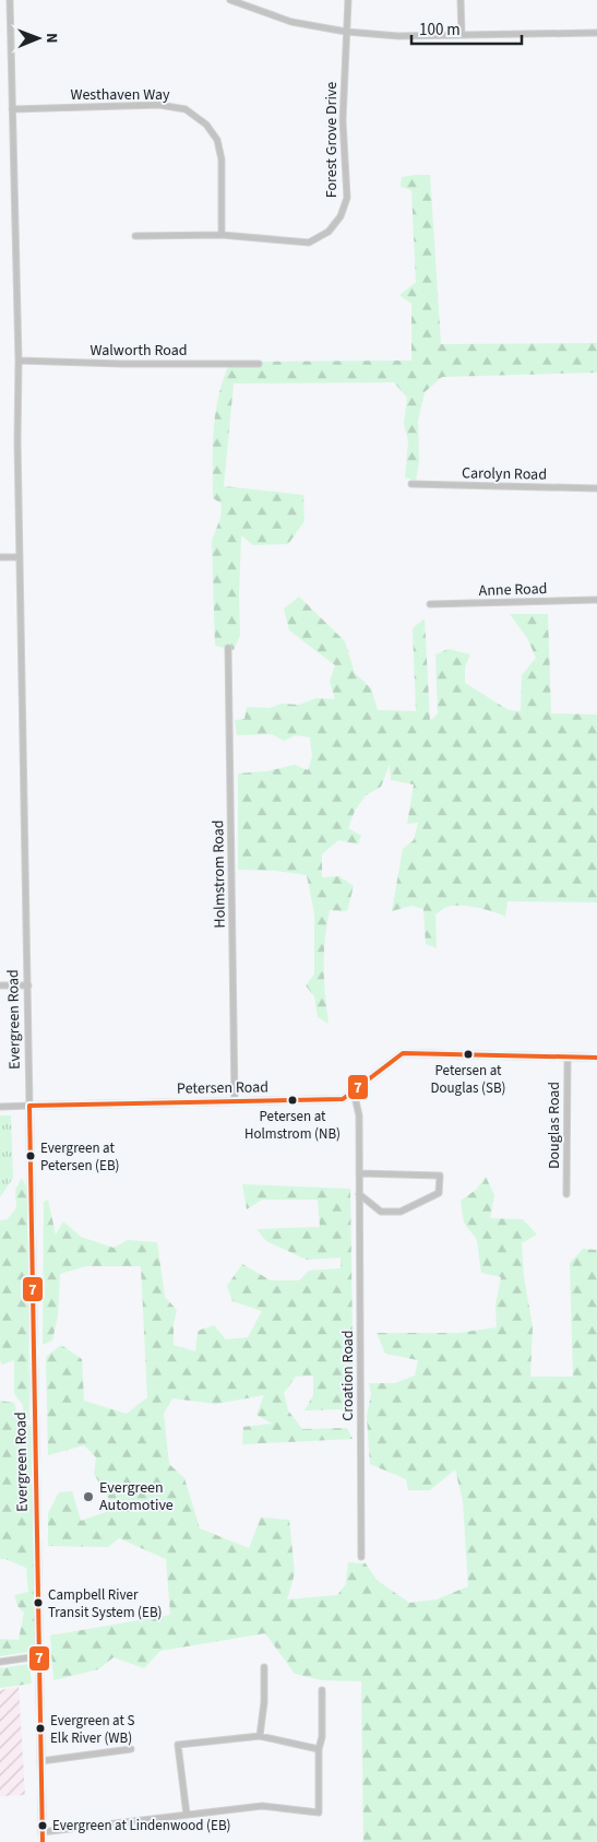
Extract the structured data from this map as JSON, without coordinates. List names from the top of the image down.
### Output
{
  "streets": {
    "street": [
      "Westhaven Way",
      "Forest Grove Drive",
      "Walworth Road",
      "Carolyn Road",
      "Anne Road",
      "Holmstrom Road",
      "Evergreen Road",
      "Petersen Road",
      "Douglas Road",
      "Croation Road"
    ]
  },
  "crossings": [
    ["Westhaven Way", "Forest Grove Drive"],
    ["Westhaven Way", "Evergreen Road"],
    ["Walworth Road", "Evergreen Road"],
    ["Holmstrom Road", "Petersen Road"],
    ["Evergreen Road", "Petersen Road"],
    ["Petersen Road", "Douglas Road"],
    ["Petersen Road", "Croation Road"]
  ],
  "places": [
    "Petersen at Douglas (SB)",
    "Petersen at Holmstrom (NB)",
    "Evergreen at Petersen (EB)",
    "Evergreen Automotive",
    "Campbell River Transit System (EB)",
    "Evergreen at S Elk River (WB)",
    "Evergreen at Lindenwood (EB)"
  ],
  "lines": ["transit line 7"],
  "scale_bar": "100 m",
  "north": "right"
}
